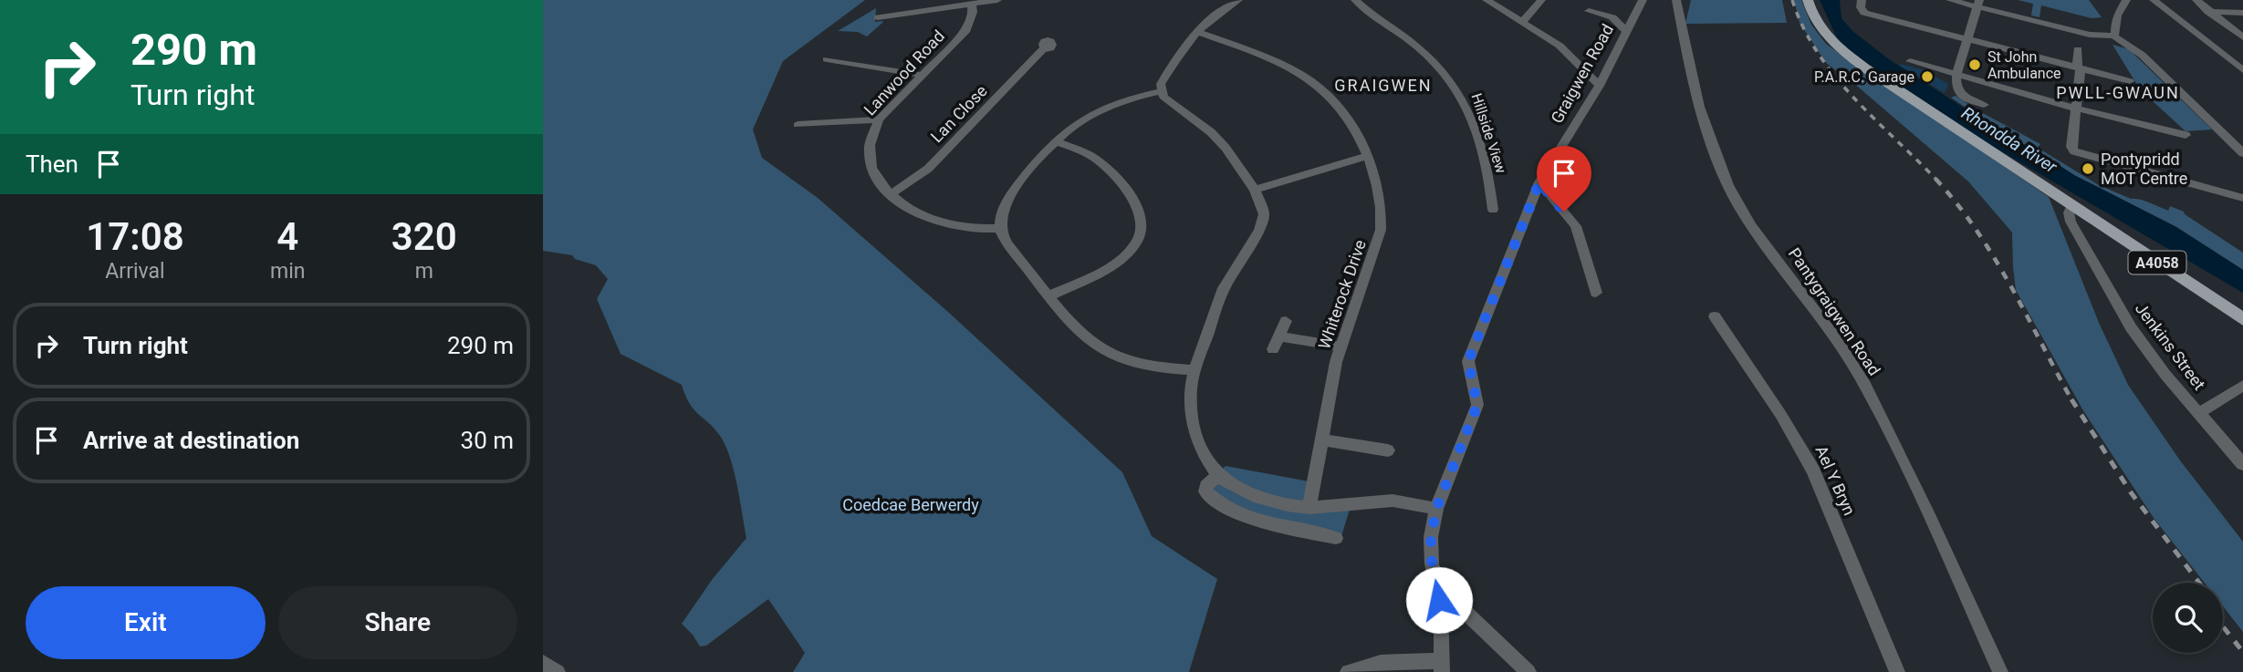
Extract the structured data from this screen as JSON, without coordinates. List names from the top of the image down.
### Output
{
  "streets": {
    "main road": ["A4058"],
    "street": [
      "Lanwood Road",
      "Graigwen Road",
      "Lan Close",
      "Hillside View",
      "Whiterock Drive",
      "Pantygraigwen Road",
      "Jenkins Street",
      "Ael Y Bryn"
    ]
  },
  "crossings": [
    ["Lanwood Road", "Lan Close"],
    ["A4058", "Jenkins Street"]
  ],
  "districts": ["GRAIGWEN", "PWLL-GWAUN"],
  "water": ["Rhondda River"],
  "parks": ["Coedcae Berwerdy"],
  "places": ["St John Ambulance", "P.A.R.C. Garage", "Pontypridd MOT Centre"],
  "page": {
    "turn": ["290 m", "Turn right"],
    "then": "Then",
    "eta": [
      "17:08",
      "Arrival",
      "4",
      "min",
      "320",
      "m"
    ],
    "list": [
      {
        "name": "Turn right",
        "value": "290 m"
      },
      {
        "name": "Arrive at destination",
        "value": "30 m"
      }
    ],
    "buttons": ["Exit", "Share"]
  }
}
